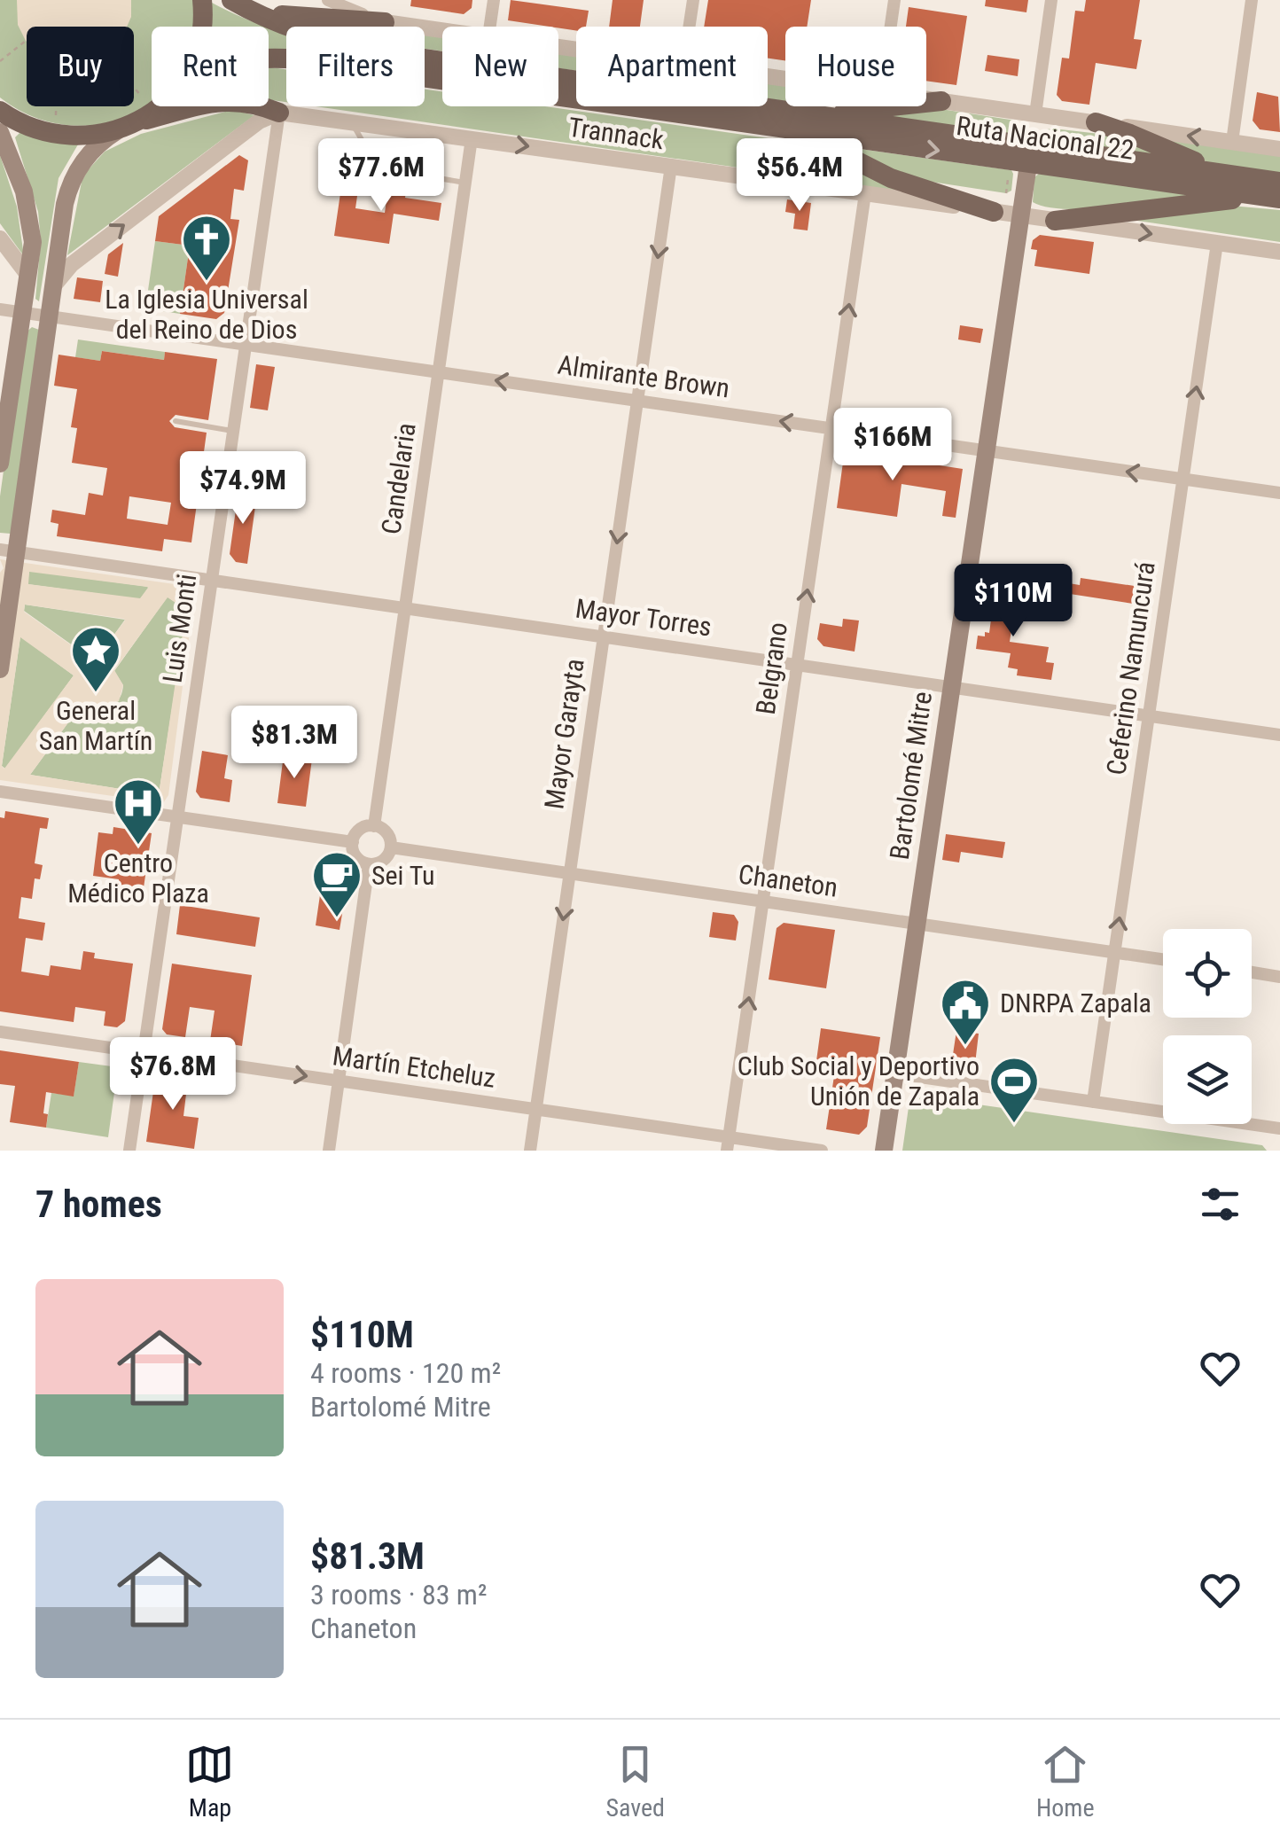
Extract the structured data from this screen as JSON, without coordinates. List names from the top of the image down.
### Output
{
  "streets": {
    "main road": ["Ruta Nacional 22", "Bartolomé Mitre"],
    "street": [
      "Trannack",
      "Almirante Brown",
      "Candelaria",
      "Mayor Torres",
      "Luis Monti",
      "Belgrano",
      "Ceferino Namuncurá",
      "Mayor Garayta",
      "Chaneton",
      "Martín Etcheluz"
    ]
  },
  "crossings": [
    ["Trannack", "Candelaria"],
    ["Trannack", "Luis Monti"],
    ["Trannack", "Belgrano"],
    ["Trannack", "Ceferino Namuncurá"],
    ["Trannack", "Mayor Garayta"],
    ["Trannack", "Bartolomé Mitre"],
    ["Ruta Nacional 22", "Bartolomé Mitre"],
    ["Almirante Brown", "Candelaria"],
    ["Almirante Brown", "Luis Monti"],
    ["Almirante Brown", "Belgrano"],
    ["Almirante Brown", "Ceferino Namuncurá"],
    ["Almirante Brown", "Mayor Garayta"],
    ["Almirante Brown", "Bartolomé Mitre"],
    ["Candelaria", "Mayor Torres"],
    ["Candelaria", "Chaneton"],
    ["Mayor Torres", "Luis Monti"],
    ["Mayor Torres", "Belgrano"],
    ["Mayor Torres", "Ceferino Namuncurá"],
    ["Mayor Torres", "Mayor Garayta"],
    ["Mayor Torres", "Bartolomé Mitre"],
    ["Luis Monti", "Martín Etcheluz"],
    ["Belgrano", "Chaneton"],
    ["Belgrano", "Martín Etcheluz"],
    ["Ceferino Namuncurá", "Chaneton"],
    ["Mayor Garayta", "Chaneton"],
    ["Mayor Garayta", "Martín Etcheluz"],
    ["Bartolomé Mitre", "Chaneton"]
  ],
  "one_way": [
    "Almirante Brown",
    "Belgrano",
    "Ceferino Namuncurá",
    "Mayor Garayta"
  ],
  "places": {
    "church": ["La Iglesia Universal del Reino de Dios"],
    "place": ["General San Martín"],
    "hospital": ["Centro Médico Plaza"],
    "cafe": ["Sei Tu"],
    "public building": ["DNRPA Zapala"],
    "sports": ["Club Social y Deportivo Unión de Zapala"]
  },
  "page": {
    "chip": [
      "Buy",
      "Rent",
      "Filters",
      "New",
      "Apartment",
      "House"
    ],
    "price": [
      "$77.6M",
      "$56.4M",
      "$166M",
      "$74.9M",
      "$110M",
      "$81.3M",
      "$76.8M"
    ],
    "heading": "7 homes",
    "list": [
      {
        "name": "$110M",
        "note": "4 rooms · 120 m² · Bartolomé Mitre"
      },
      {
        "name": "$81.3M",
        "note": "3 rooms · 83 m² · Chaneton"
      }
    ],
    "tabs": ["Map", "Saved", "Home"]
  }
}
